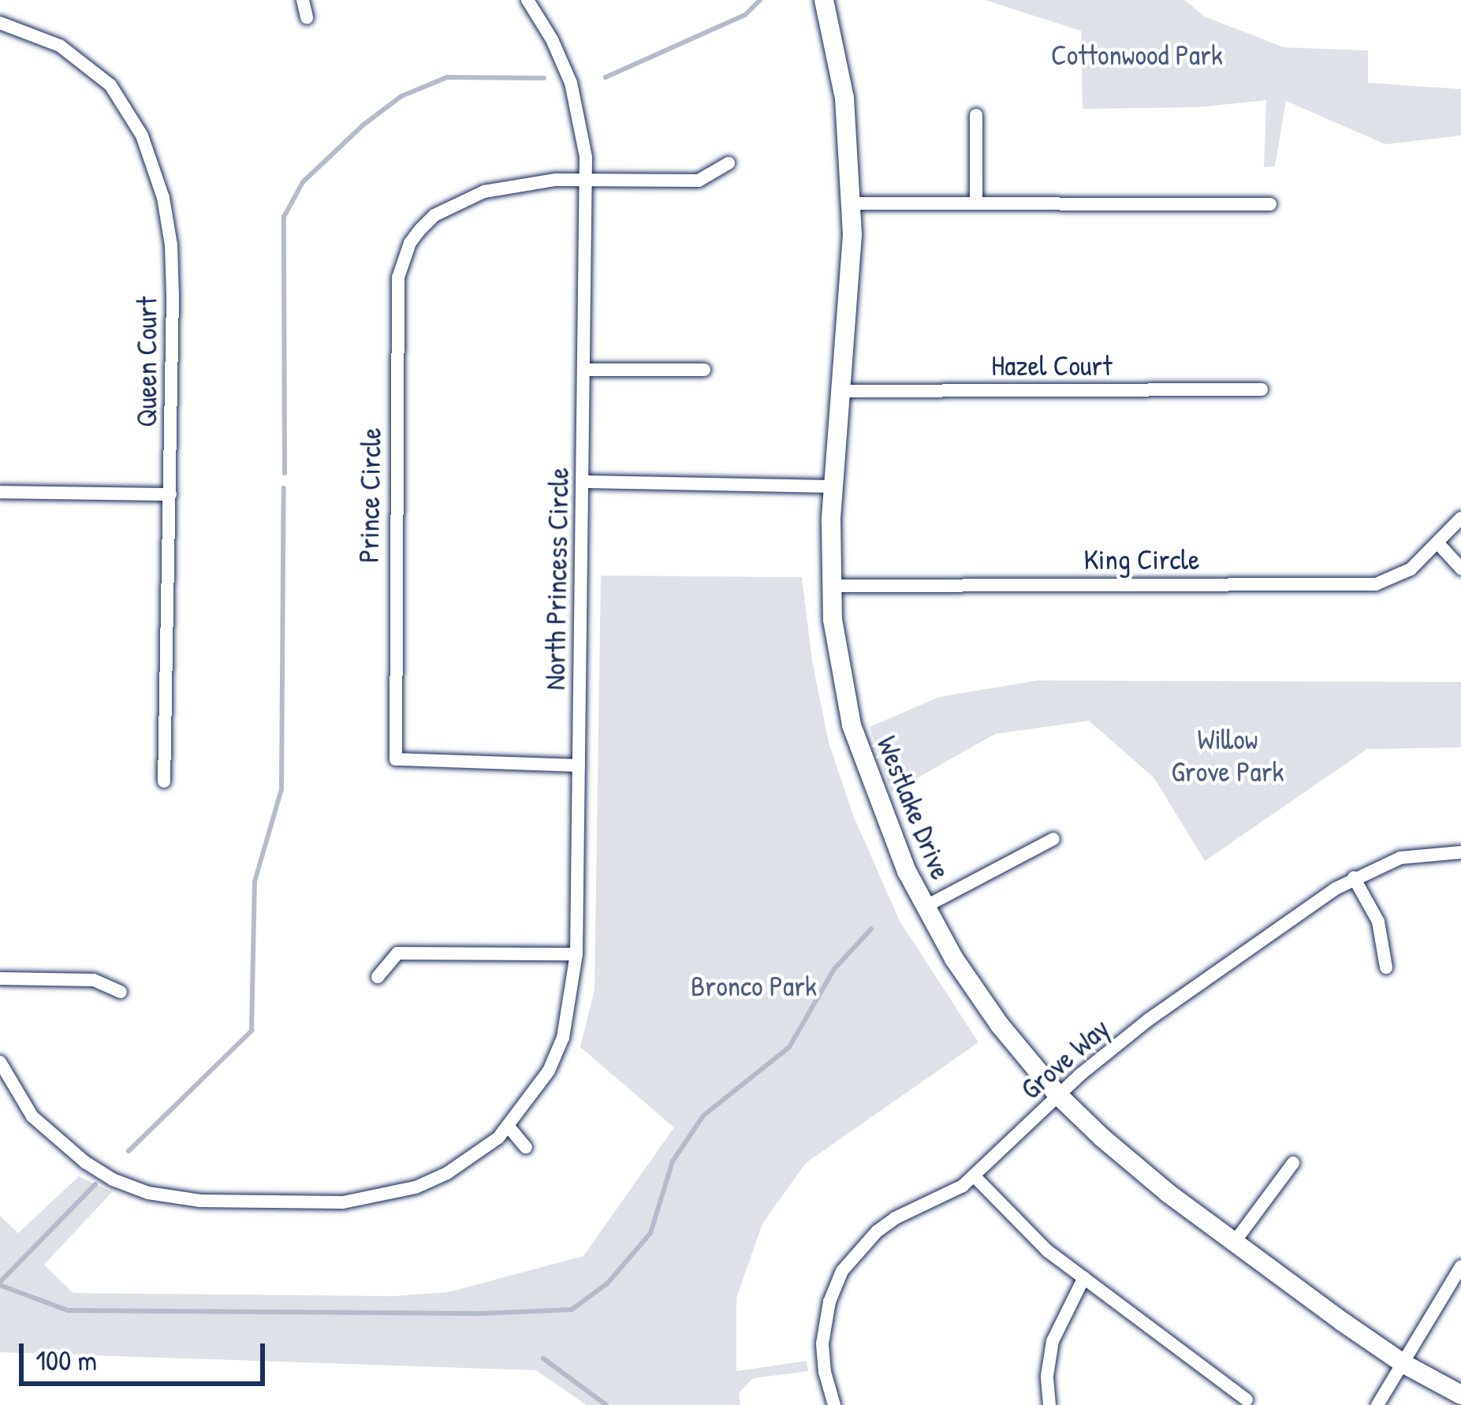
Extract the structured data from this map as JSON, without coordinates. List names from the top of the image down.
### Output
{
  "streets": {
    "street": [
      "Queen Court",
      "Hazel Court",
      "Prince Circle",
      "King Circle",
      "North Princess Circle",
      "Westlake Drive",
      "Grove Way"
    ]
  },
  "crossings": [
    ["Hazel Court", "Westlake Drive"],
    ["Prince Circle", "North Princess Circle"],
    ["King Circle", "Westlake Drive"],
    ["Westlake Drive", "Grove Way"]
  ],
  "parks": ["Cottonwood Park", "Willow Grove Park", "Bronco Park"],
  "scale_bar": "100 m"
}
